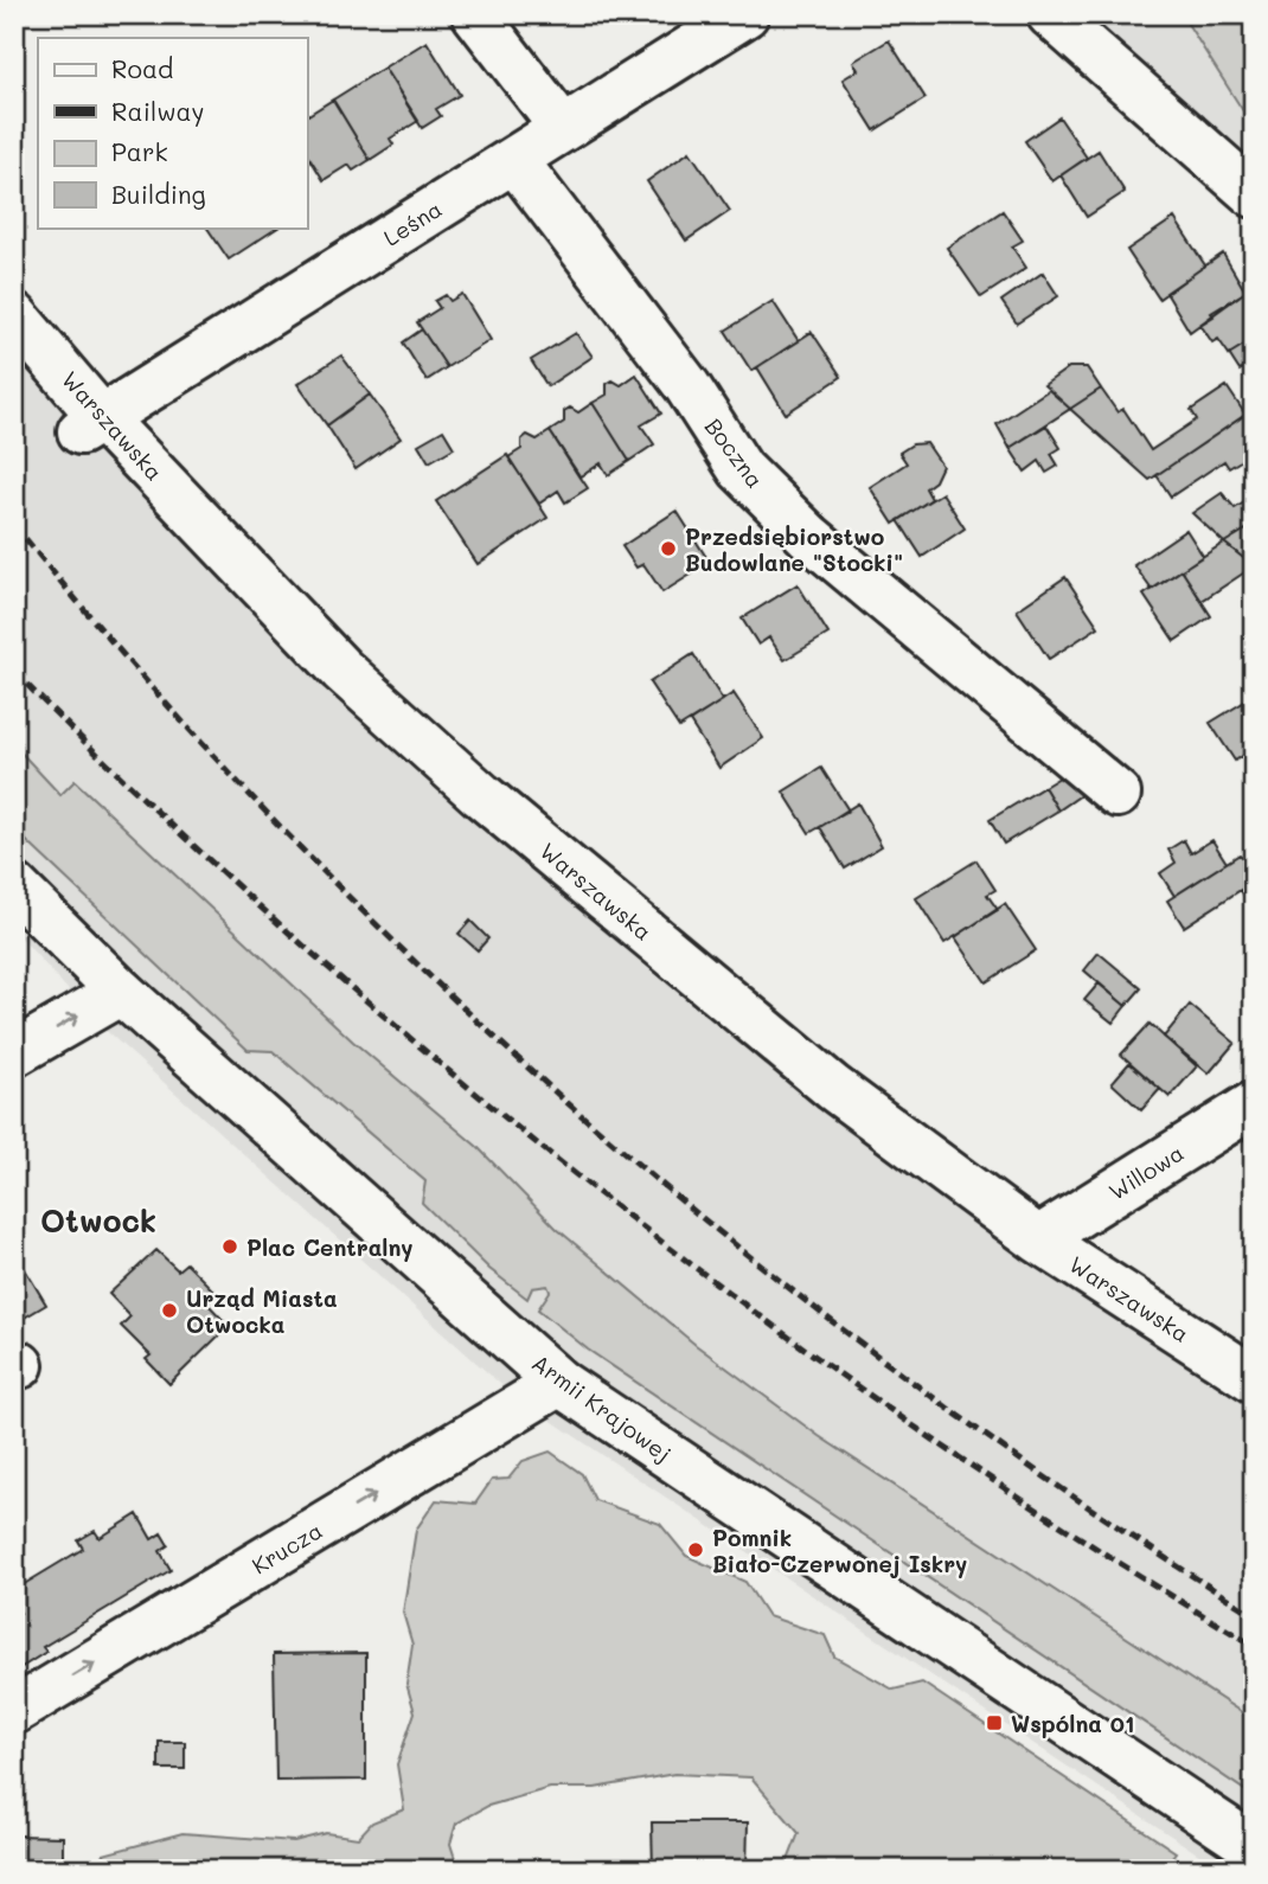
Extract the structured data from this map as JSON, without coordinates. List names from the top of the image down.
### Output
{
  "streets": {
    "street": [
      "Leśna",
      "Warszawska",
      "Boczna",
      "Willowa",
      "Armii Krajowej",
      "Krucza"
    ]
  },
  "crossings": [
    ["Leśna", "Warszawska"],
    ["Leśna", "Boczna"],
    ["Warszawska", "Willowa"],
    ["Armii Krajowej", "Krucza"]
  ],
  "one_way": ["Krucza"],
  "districts": ["Otwock"],
  "places": {
    "other": [
      "Przedsiębiorstwo Budowlane \"Stocki\"",
      "Plac Centralny",
      "Urząd Miasta Otwocka",
      "Pomnik Biało-Czerwonej Iskry"
    ],
    "transit": ["Wspólna 01"]
  },
  "legend": [
    "Road",
    "Railway",
    "Park",
    "Building"
  ]
}
